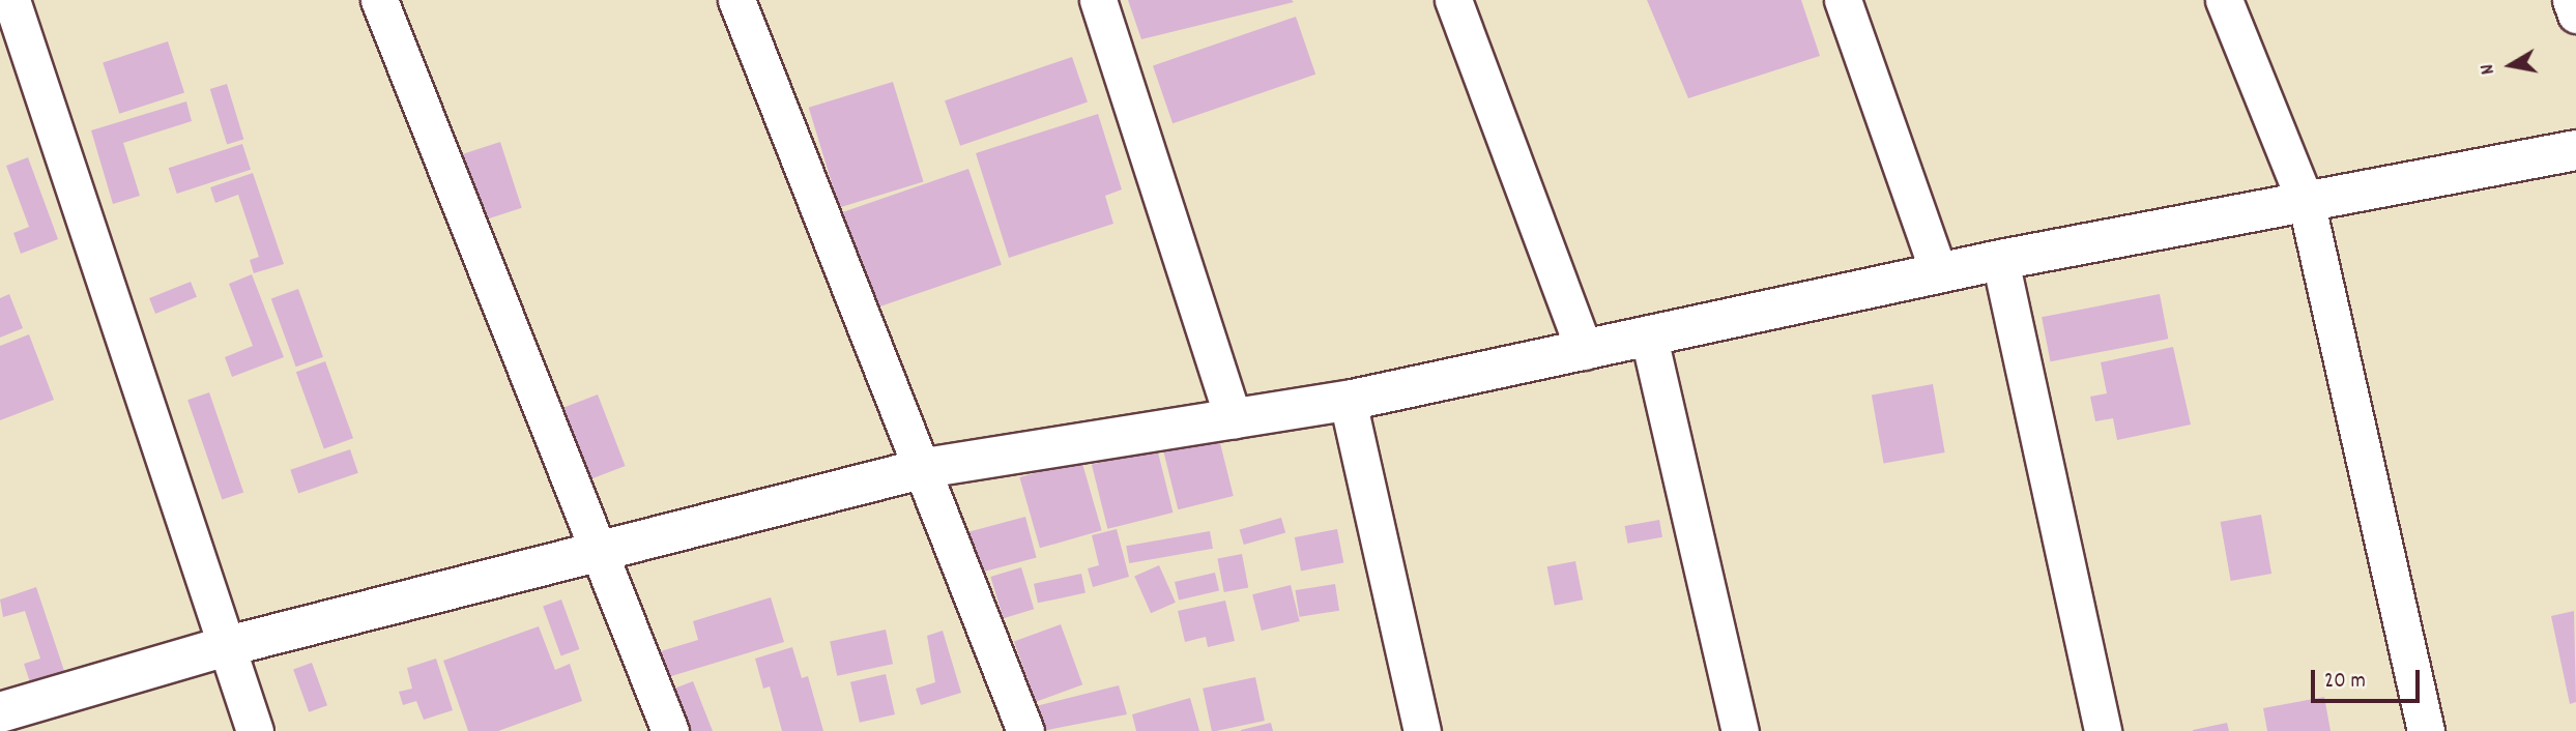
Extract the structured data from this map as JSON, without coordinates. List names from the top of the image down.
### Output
{
  "scale_bar": "20 m",
  "north": "left"
}
